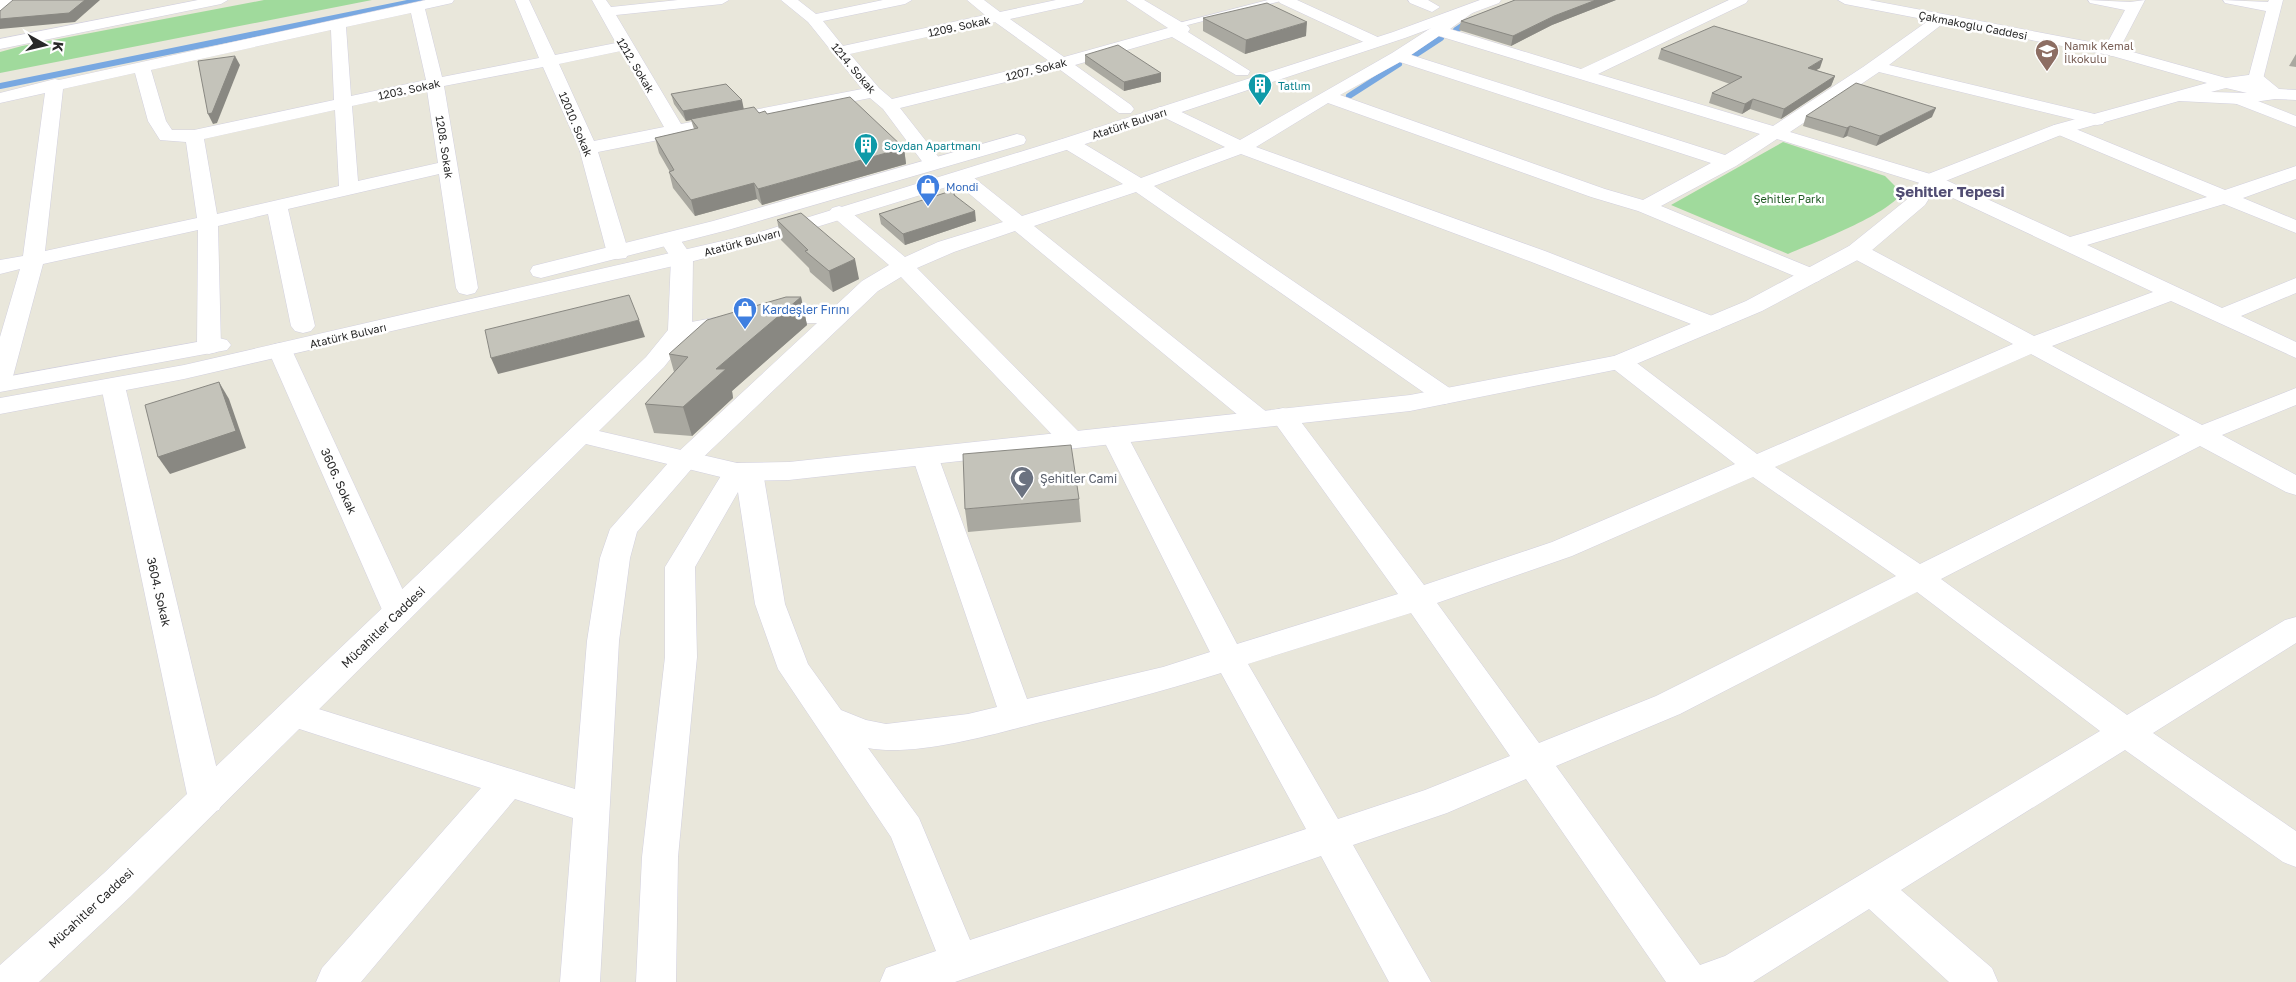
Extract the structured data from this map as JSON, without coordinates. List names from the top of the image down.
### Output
{
  "streets": {
    "street": [
      "Çakmakoğlu Caddesi",
      "1209. Sokak",
      "1212. Sokak",
      "1214. Sokak",
      "1207. Sokak",
      "1203. Sokak",
      "Atatürk Bulvarı",
      "12010. Sokak",
      "1208. Sokak",
      "3606. Sokak",
      "3604. Sokak",
      "Mücahitler Caddesi"
    ]
  },
  "crossings": [
    ["1209. Sokak", "1214. Sokak"],
    ["1212. Sokak", "1203. Sokak"],
    ["1214. Sokak", "1207. Sokak"],
    ["1214. Sokak", "Atatürk Bulvarı"],
    ["1203. Sokak", "12010. Sokak"],
    ["1203. Sokak", "1208. Sokak"],
    ["Atatürk Bulvarı", "12010. Sokak"],
    ["Atatürk Bulvarı", "1208. Sokak"],
    ["Atatürk Bulvarı", "3606. Sokak"],
    ["Atatürk Bulvarı", "3604. Sokak"],
    ["3606. Sokak", "Mücahitler Caddesi"],
    ["3604. Sokak", "Mücahitler Caddesi"]
  ],
  "districts": ["Şehitler Tepesi"],
  "parks": ["Şehitler Parkı"],
  "places": {
    "school or university": ["Namık Kemal İlkokulu"],
    "building": ["Tatlım", "Soydan Apartmanı"],
    "shop": ["Mondi", "Kardeşler Fırını"],
    "mosque": ["Şehitler Cami"]
  },
  "north": "right"
}
